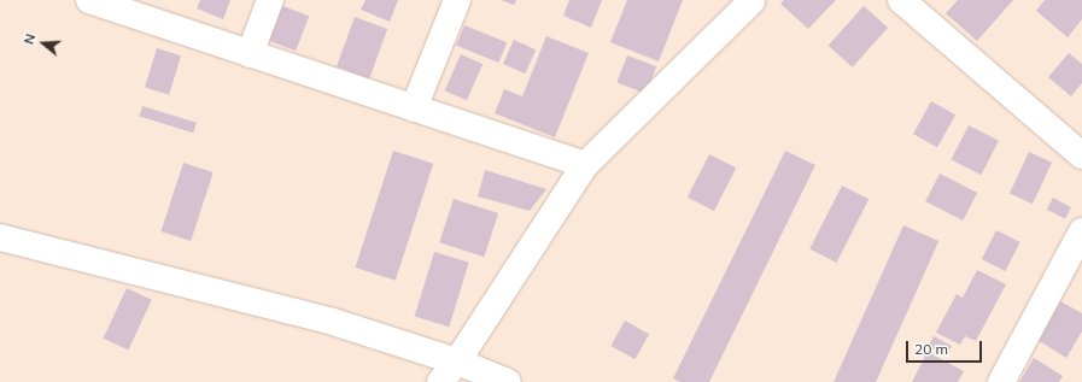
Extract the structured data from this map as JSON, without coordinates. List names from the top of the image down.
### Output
{
  "scale_bar": "20 m",
  "north": "left"
}
